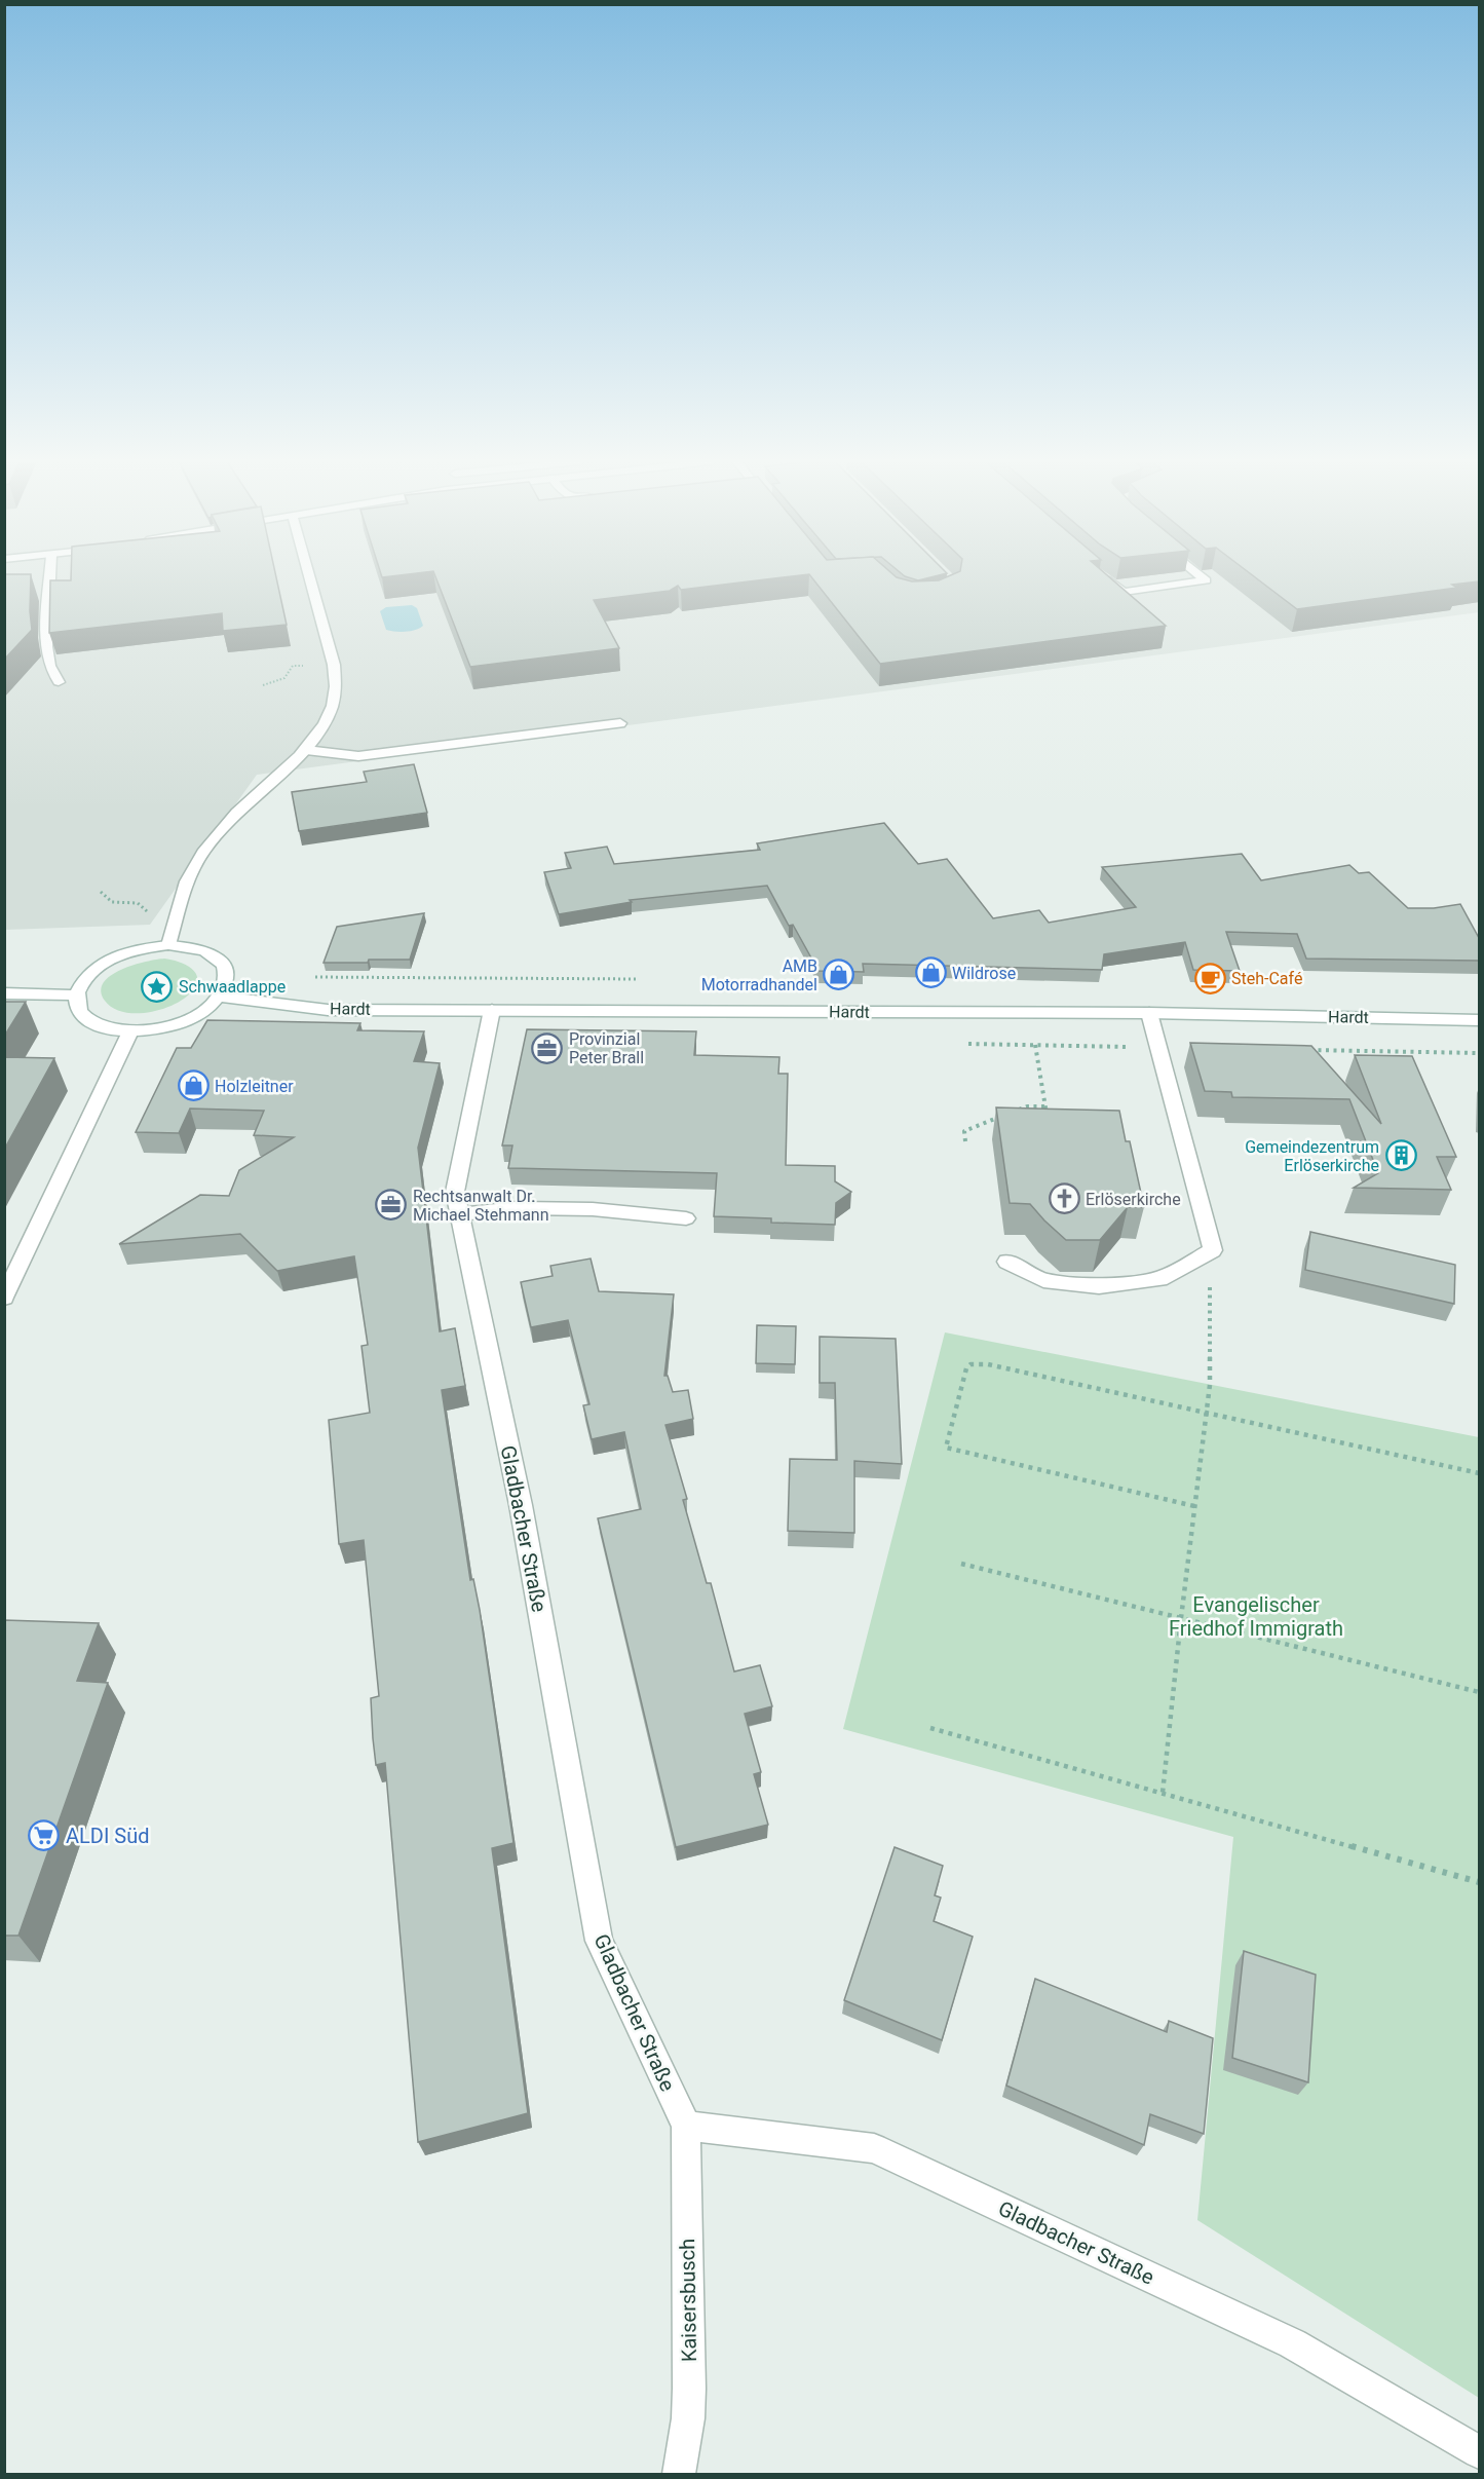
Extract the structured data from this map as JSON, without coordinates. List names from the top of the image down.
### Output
{
  "streets": {
    "street": ["Hardt", "Gladbacher Straße", "Kaisersbusch"]
  },
  "crossings": [
    ["Hardt", "Gladbacher Straße"],
    ["Gladbacher Straße", "Kaisersbusch"]
  ],
  "parks": ["Evangelischer Friedhof Immigrath"],
  "places": {
    "shop": ["Wildrose", "AMB Motorradhandel", "Holzleitner"],
    "cafe": ["Steh-Café"],
    "place": ["Schwaadlappe"],
    "office": ["Provinzial Peter Brall", "Rechtsanwalt Dr. Michael Stehmann"],
    "building": ["Gemeindezentrum Erlöserkirche"],
    "church": ["Erlöserkirche"],
    "supermarket": ["ALDI Süd"]
  }
}
